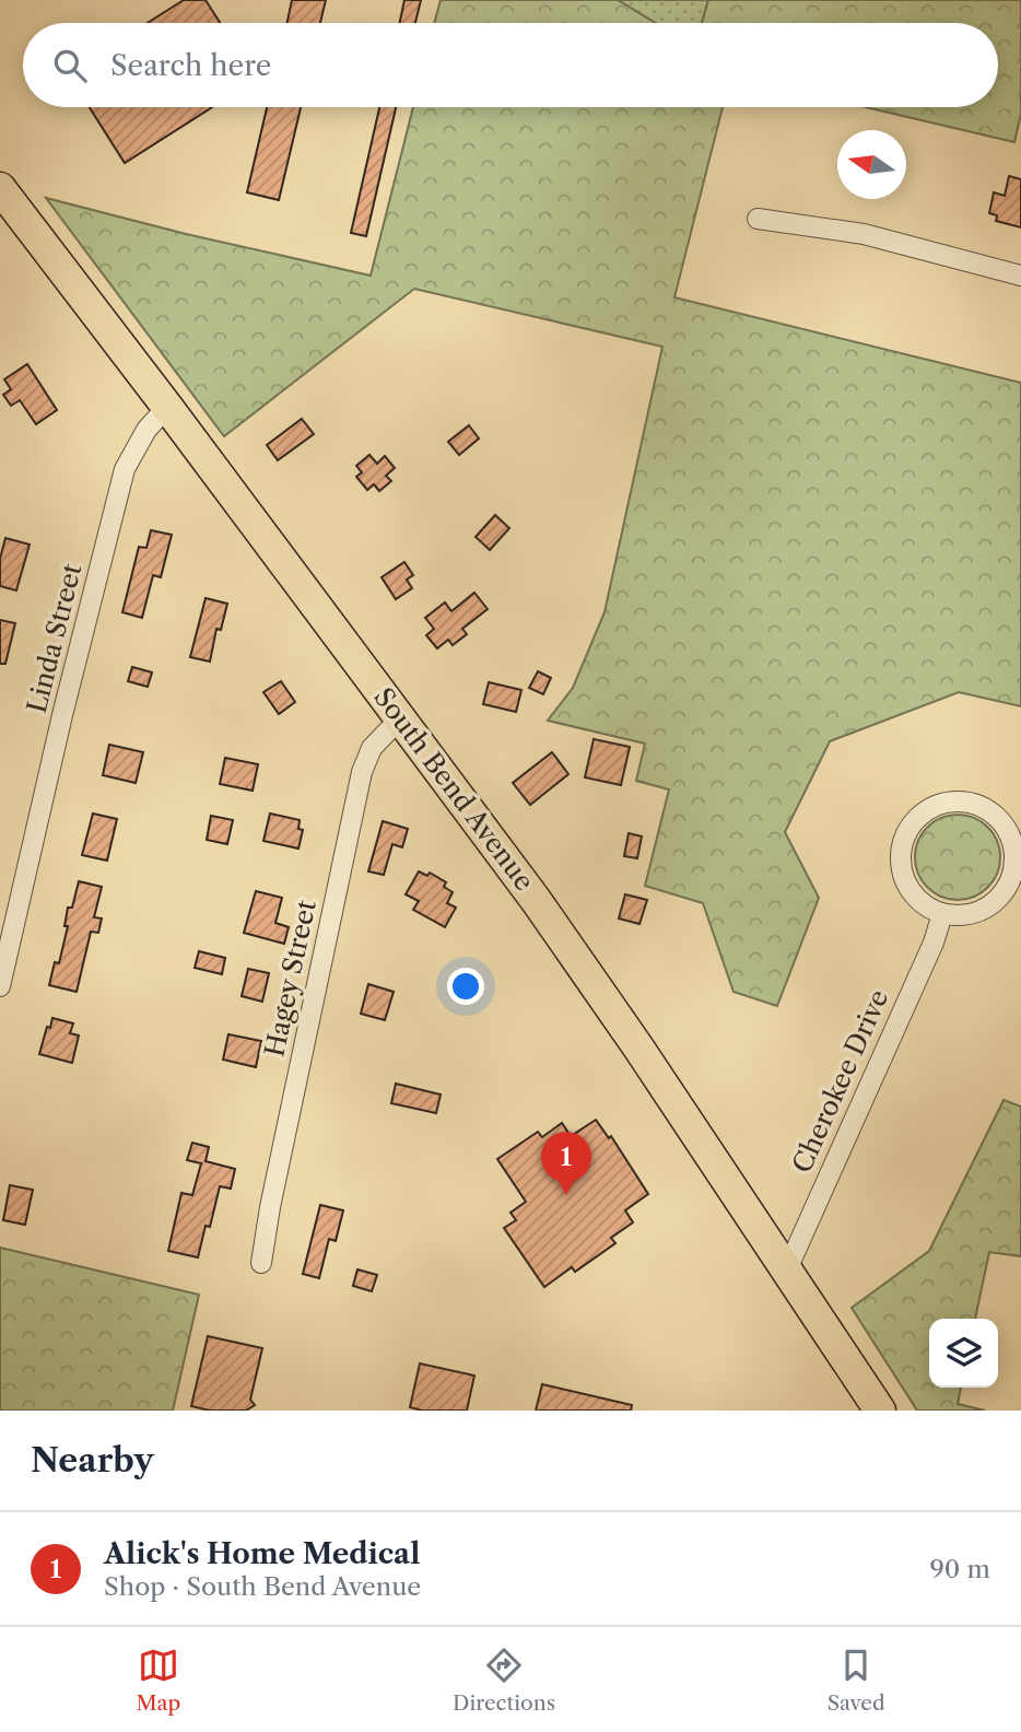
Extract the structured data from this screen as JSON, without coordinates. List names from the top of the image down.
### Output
{
  "streets": {
    "main road": ["South Bend Avenue"],
    "street": ["Linda Street", "Hagey Street", "Cherokee Drive"]
  },
  "crossings": [
    ["Linda Street", "South Bend Avenue"],
    ["South Bend Avenue", "Hagey Street"],
    ["South Bend Avenue", "Cherokee Drive"]
  ],
  "north": "left",
  "page": {
    "search": "Search here",
    "pins": "1",
    "heading": "Nearby",
    "list": [
      {
        "mark": "1",
        "name": "Alick's Home Medical",
        "note": "Shop · South Bend Avenue",
        "value": "90 m"
      }
    ],
    "nav": ["Map", "Directions", "Saved"]
  }
}
